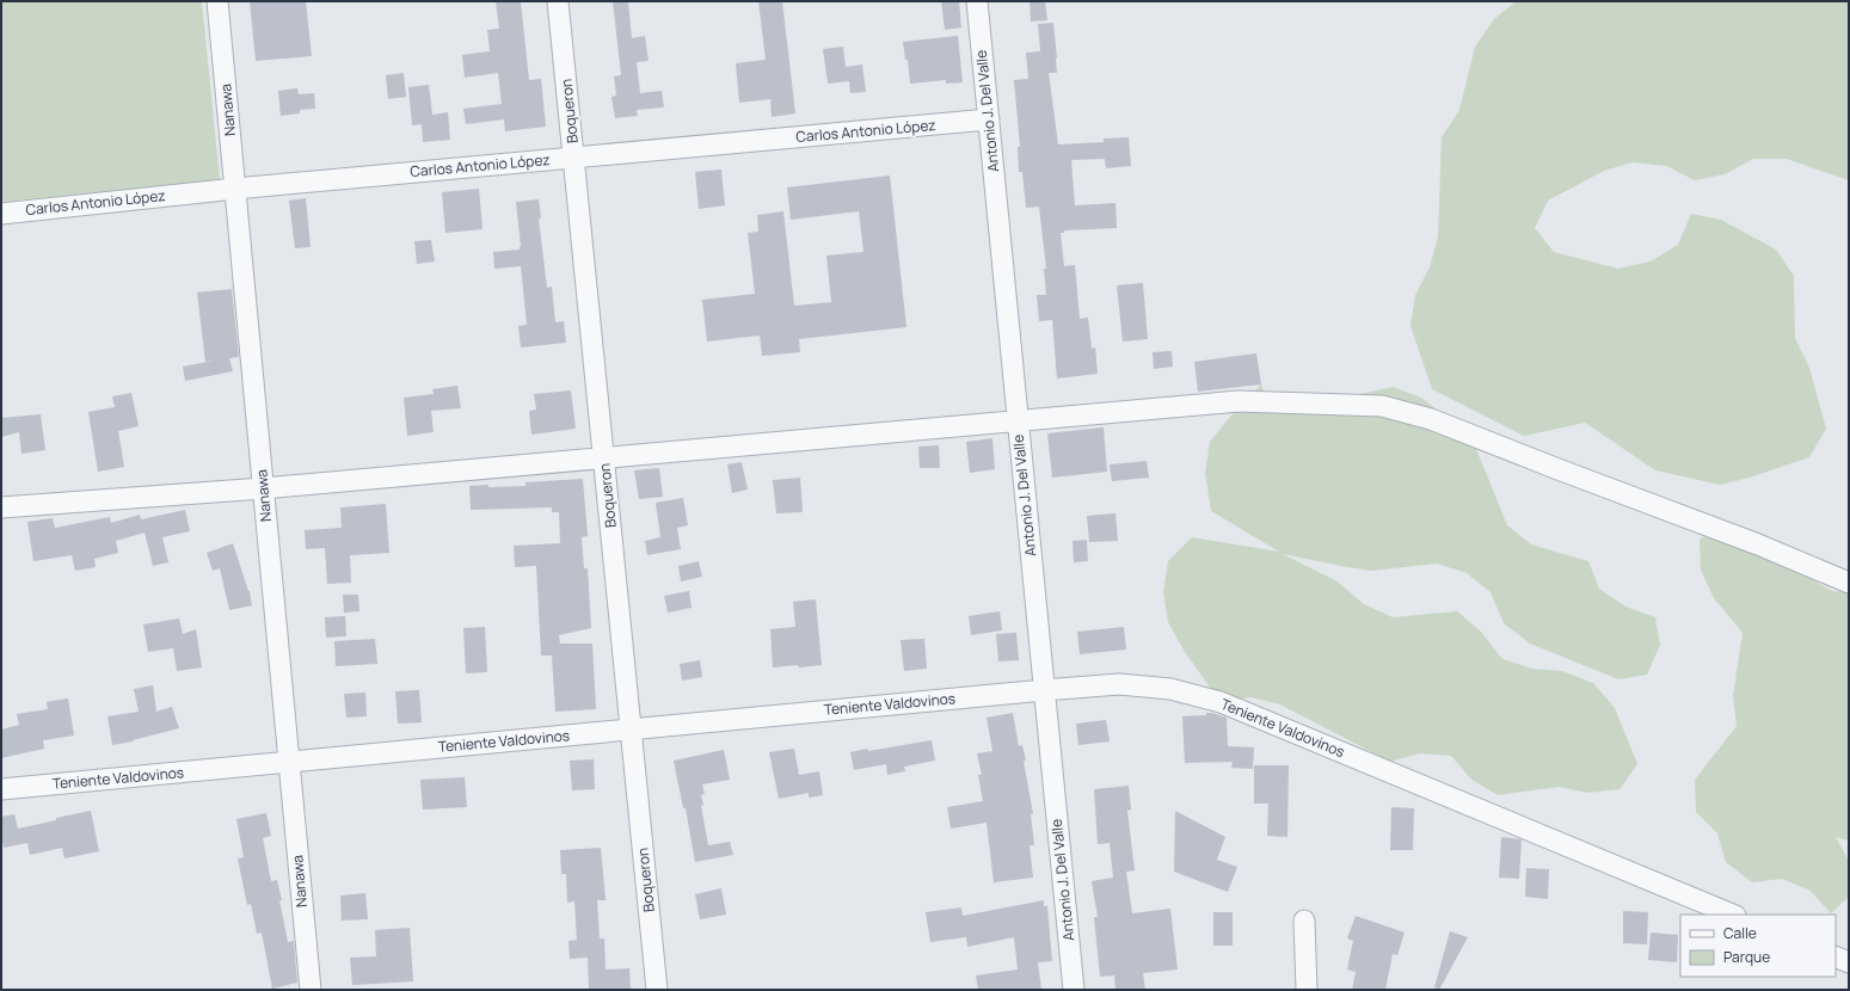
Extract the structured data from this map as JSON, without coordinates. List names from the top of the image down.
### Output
{
  "streets": {
    "street": [
      "Nanawa",
      "Boqueron",
      "Antonio J. Del Valle",
      "Carlos Antonio López",
      "Teniente Valdovinos"
    ]
  },
  "crossings": [
    ["Nanawa", "Carlos Antonio López"],
    ["Nanawa", "Teniente Valdovinos"],
    ["Boqueron", "Carlos Antonio López"],
    ["Boqueron", "Teniente Valdovinos"],
    ["Antonio J. Del Valle", "Carlos Antonio López"],
    ["Antonio J. Del Valle", "Teniente Valdovinos"]
  ],
  "legend": ["Calle", "Parque"]
}
